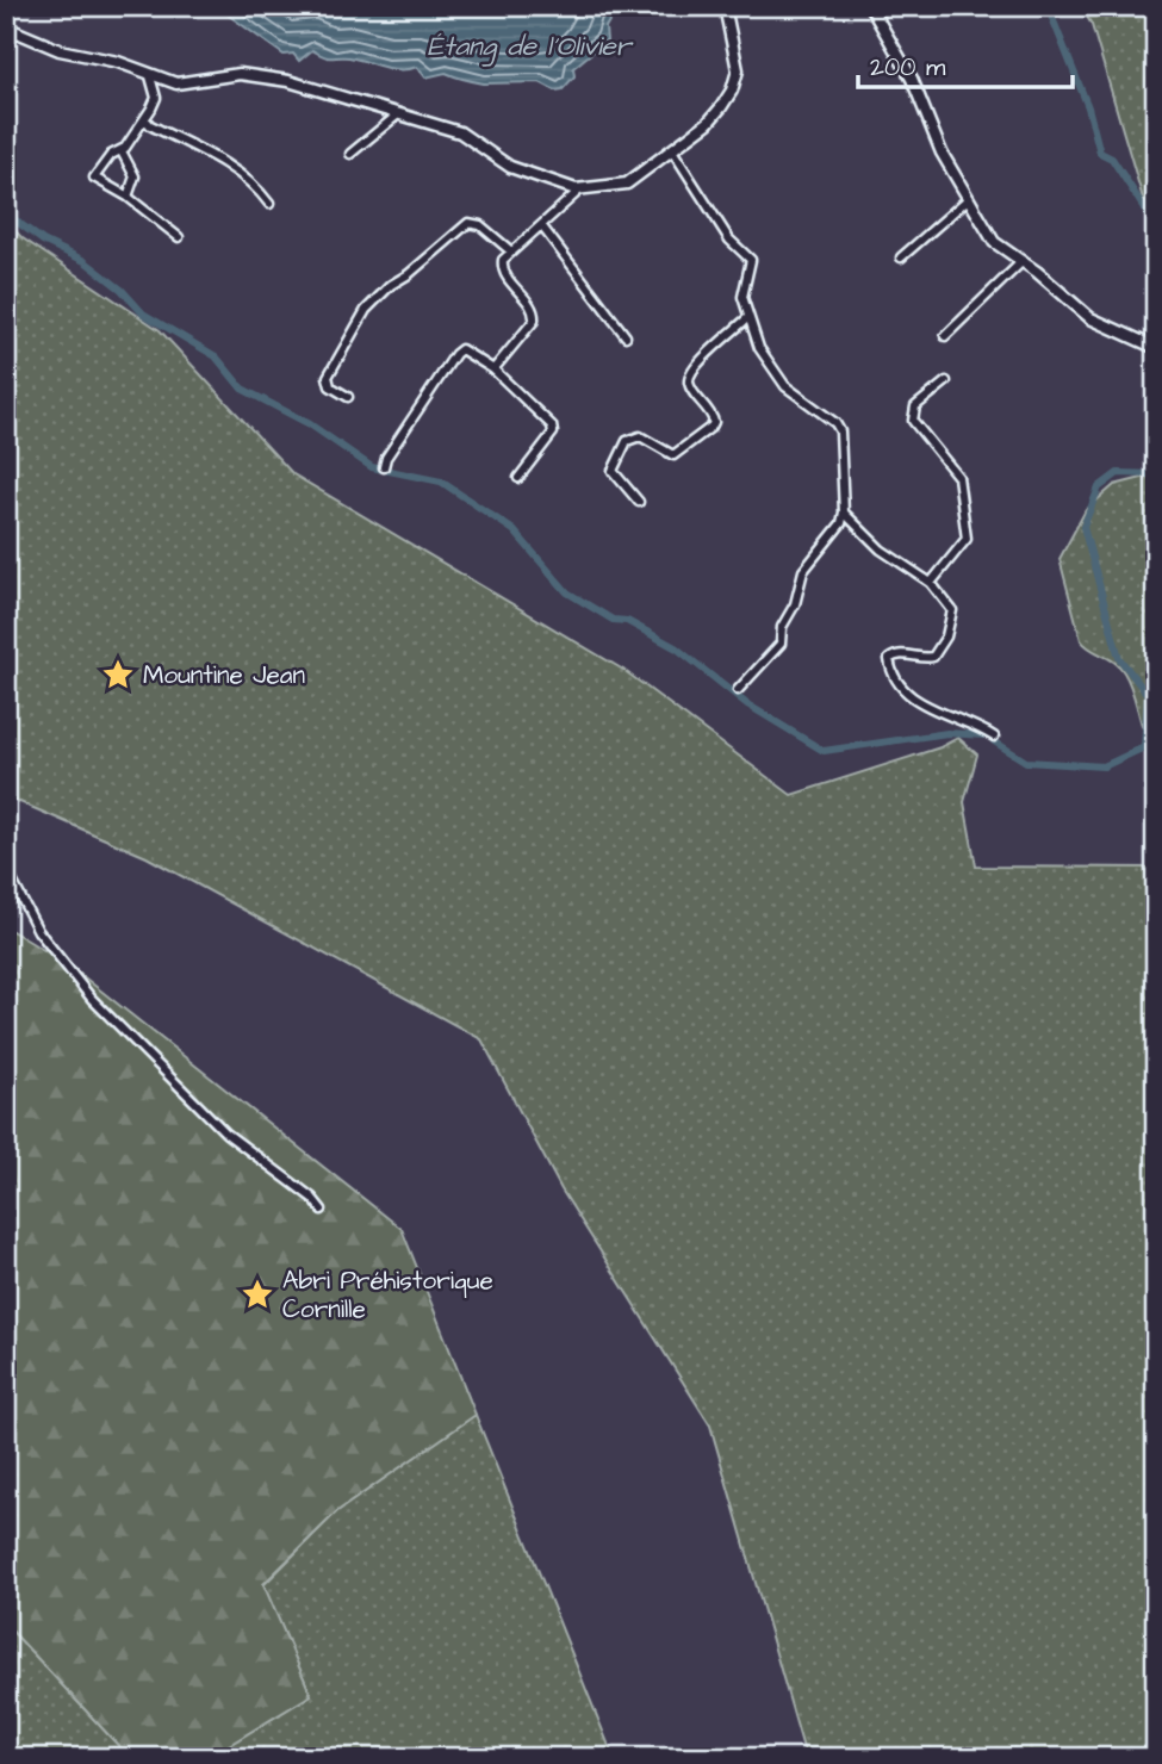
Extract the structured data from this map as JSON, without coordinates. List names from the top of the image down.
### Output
{
  "water": ["Étang de l'Olivier"],
  "places": {
    "place": ["Mountine Jean", "Abri Préhistorique Cornille"]
  },
  "scale_bar": "200 m"
}
